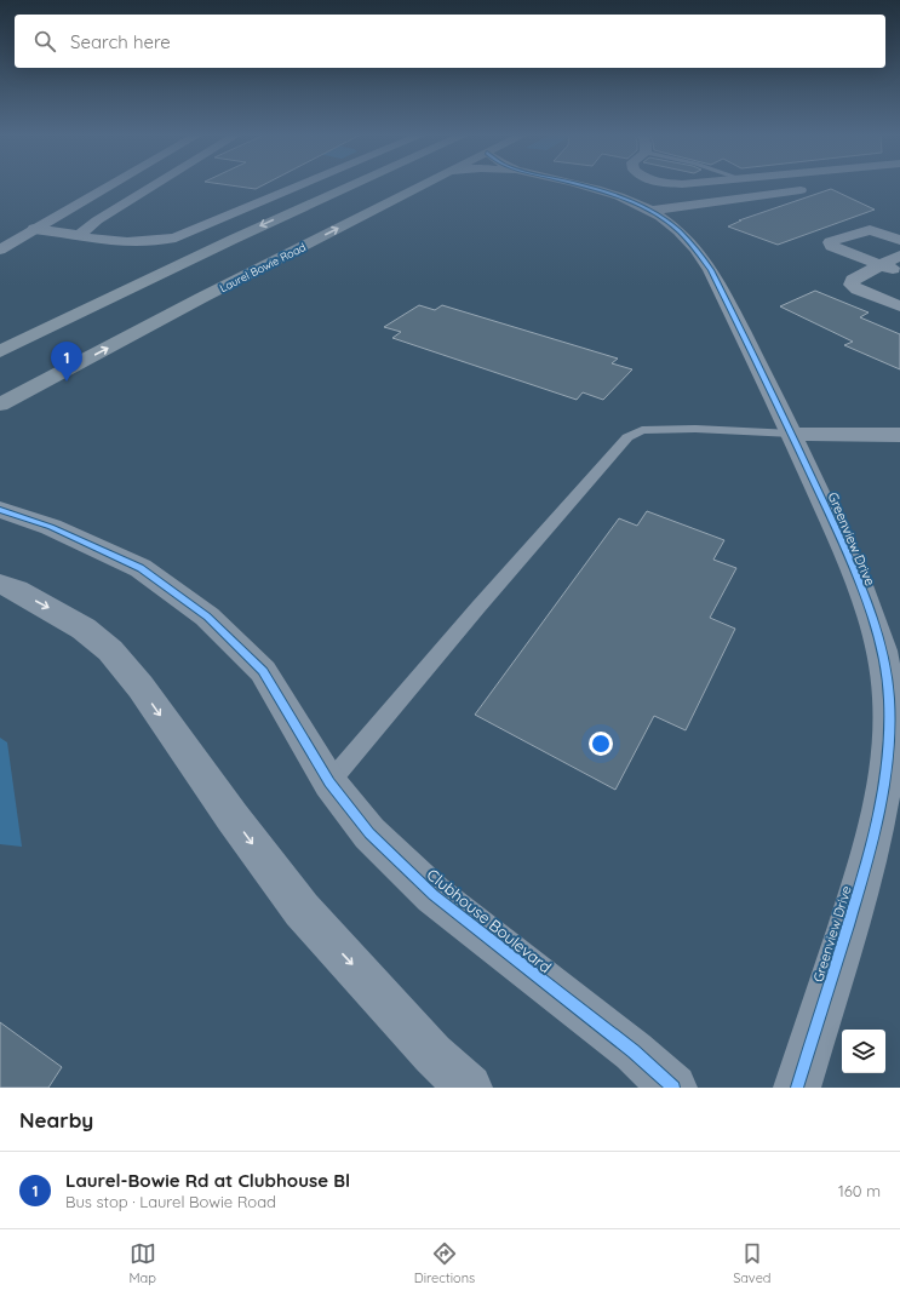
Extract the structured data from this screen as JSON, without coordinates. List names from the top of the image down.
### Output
{
  "streets": {
    "main road": ["Laurel Bowie Road"],
    "street": ["Greenview Drive", "Clubhouse Boulevard"]
  },
  "page": {
    "search": "Search here",
    "pins": "1",
    "heading": "Nearby",
    "list": [
      {
        "mark": "1",
        "name": "Laurel-Bowie Rd at Clubhouse Bl",
        "note": "Bus stop · Laurel Bowie Road",
        "value": "160 m"
      }
    ],
    "nav": ["Map", "Directions", "Saved"]
  }
}
